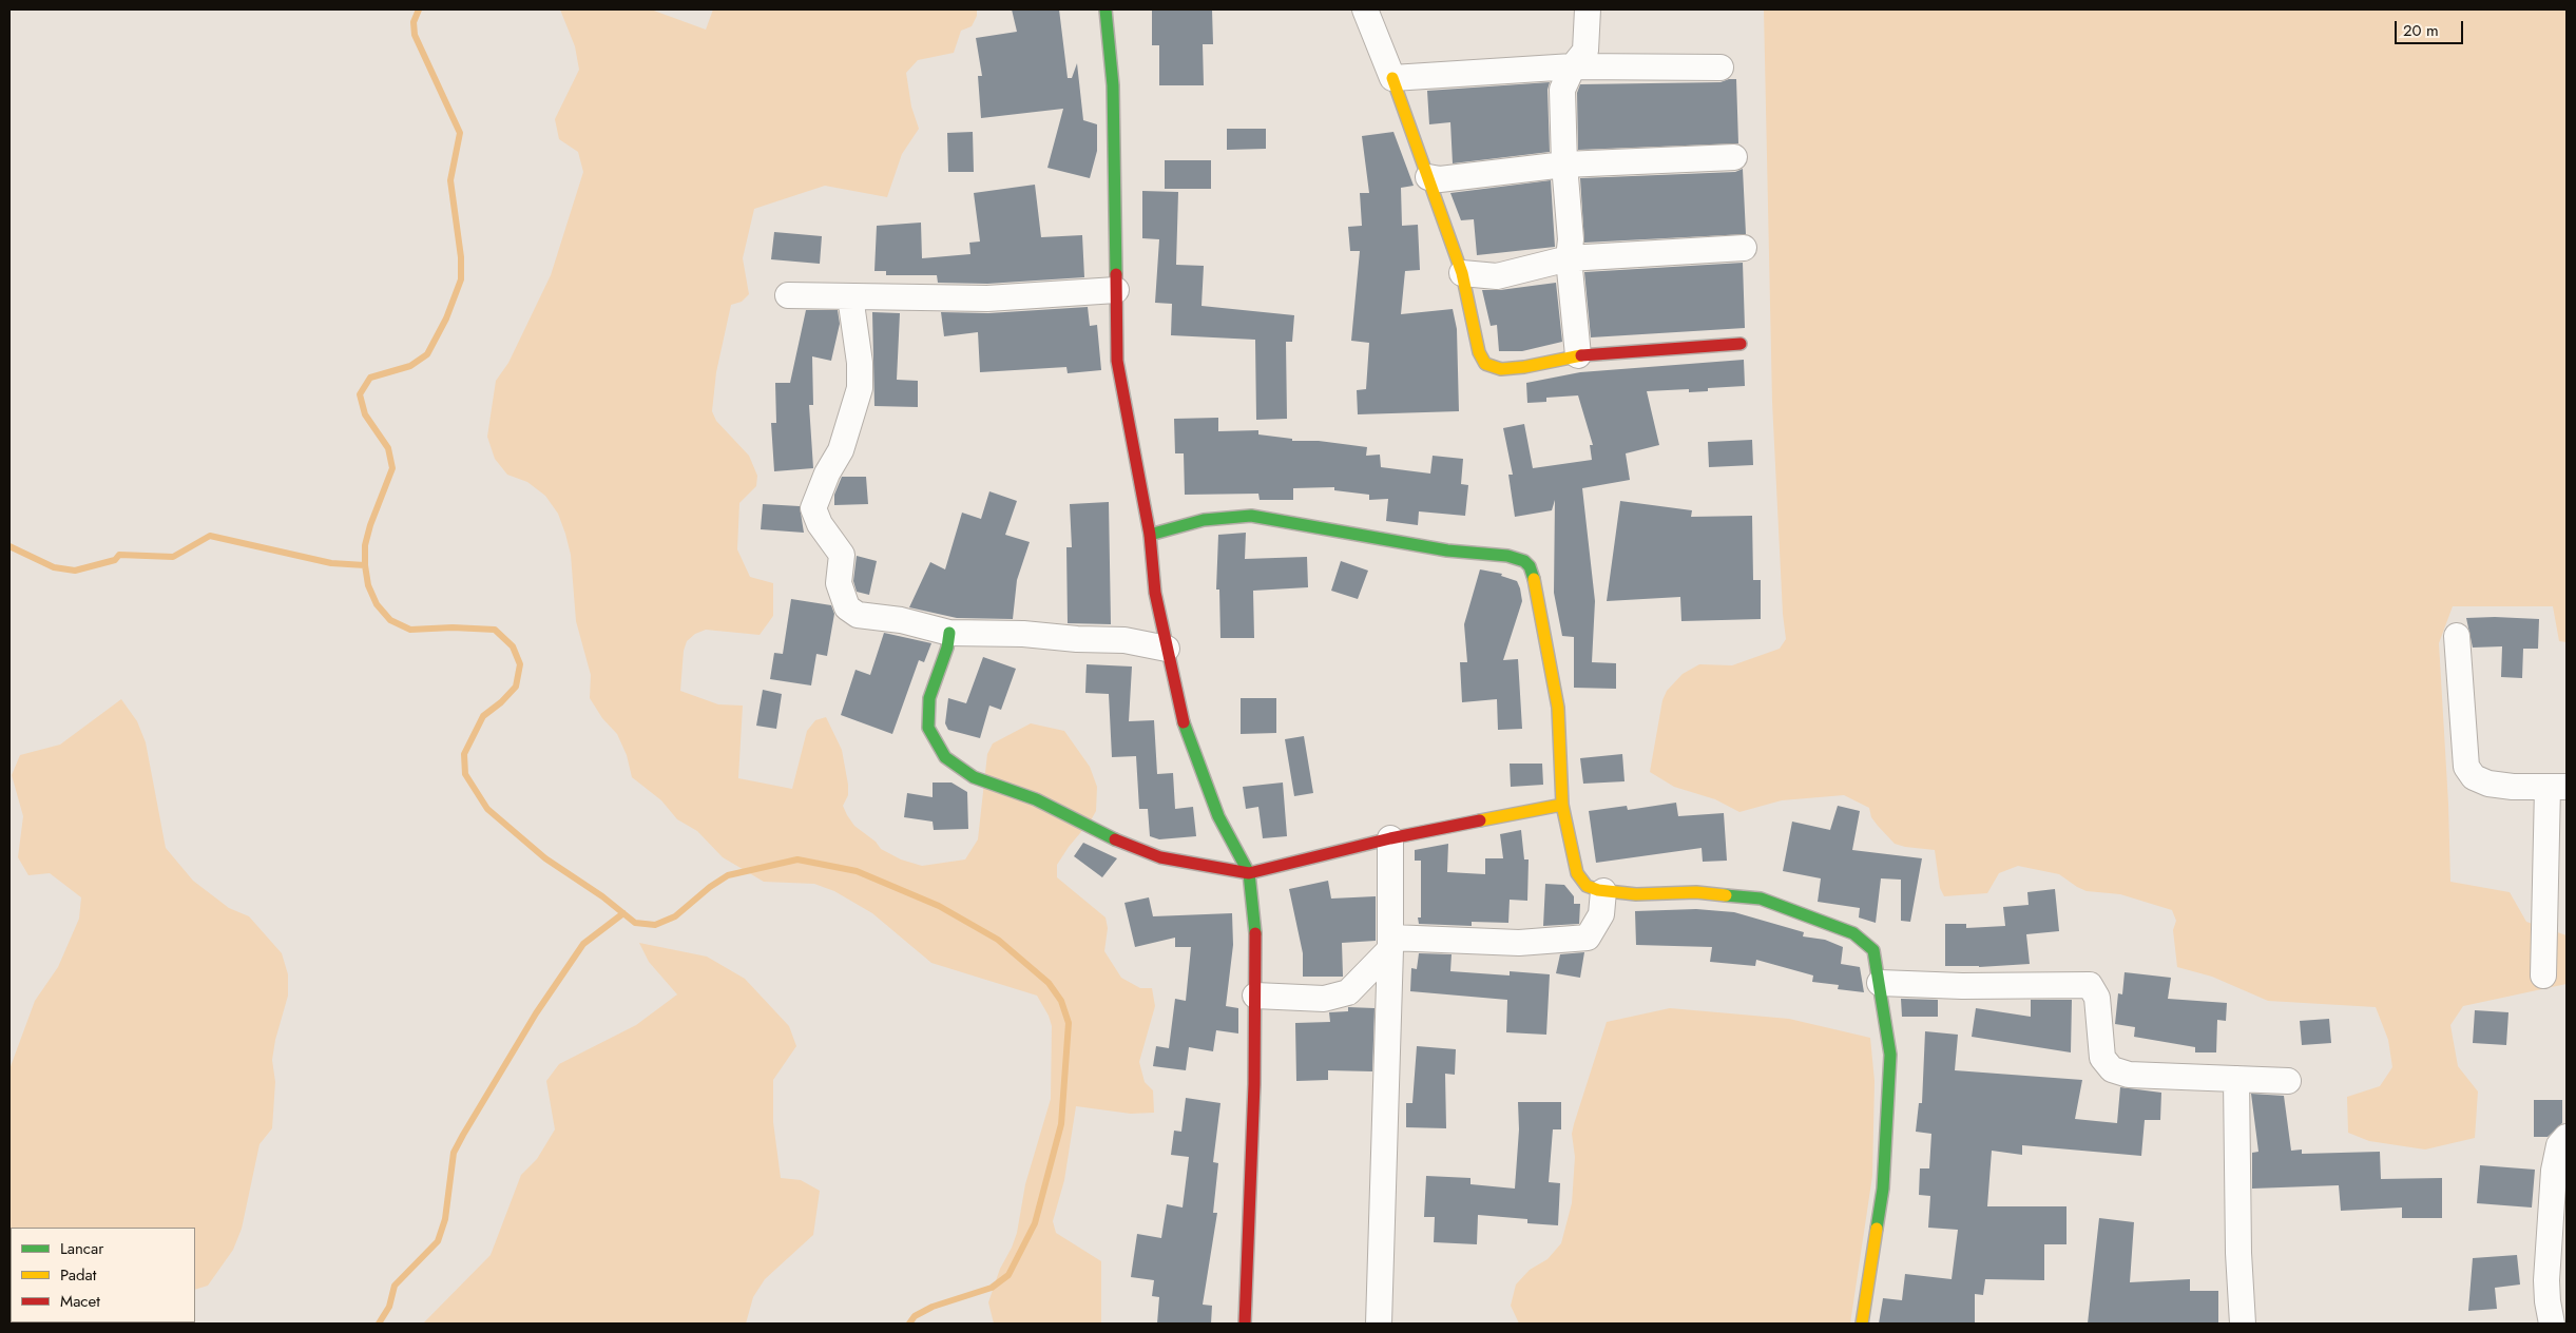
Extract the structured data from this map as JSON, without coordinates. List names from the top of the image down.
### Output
{
  "legend": ["Lancar", "Padat", "Macet"],
  "scale_bar": "20 m"
}
